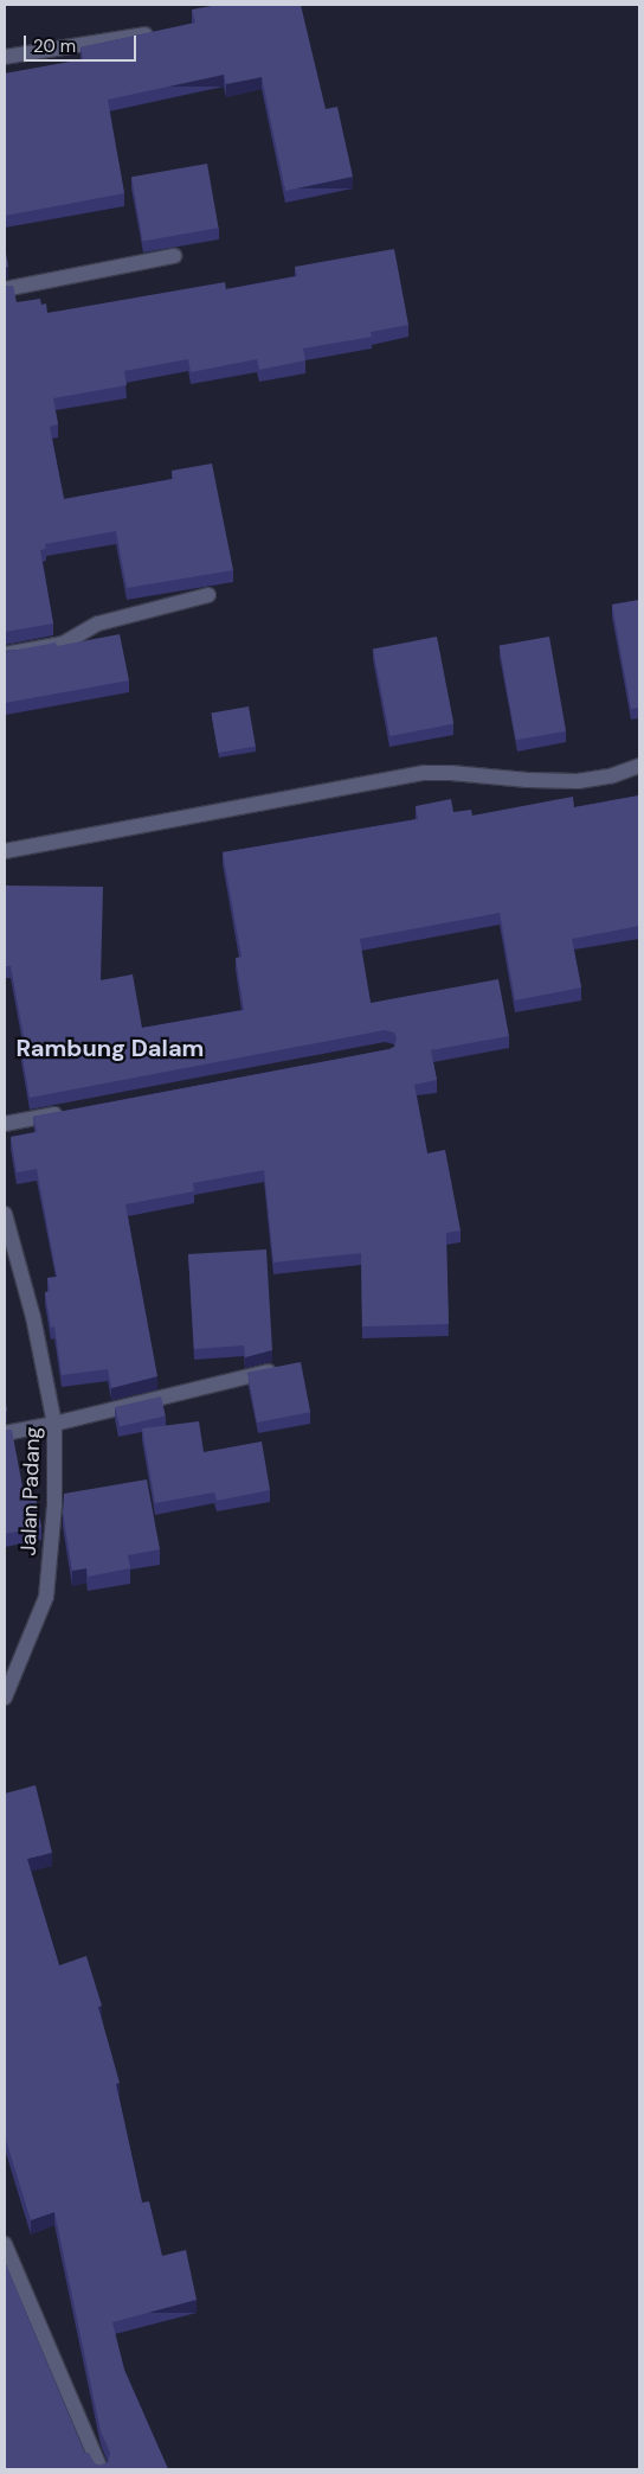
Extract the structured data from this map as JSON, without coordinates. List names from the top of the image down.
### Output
{
  "streets": {
    "street": ["Jalan Padang"]
  },
  "districts": ["Rambung Dalam"],
  "scale_bar": "20 m"
}
